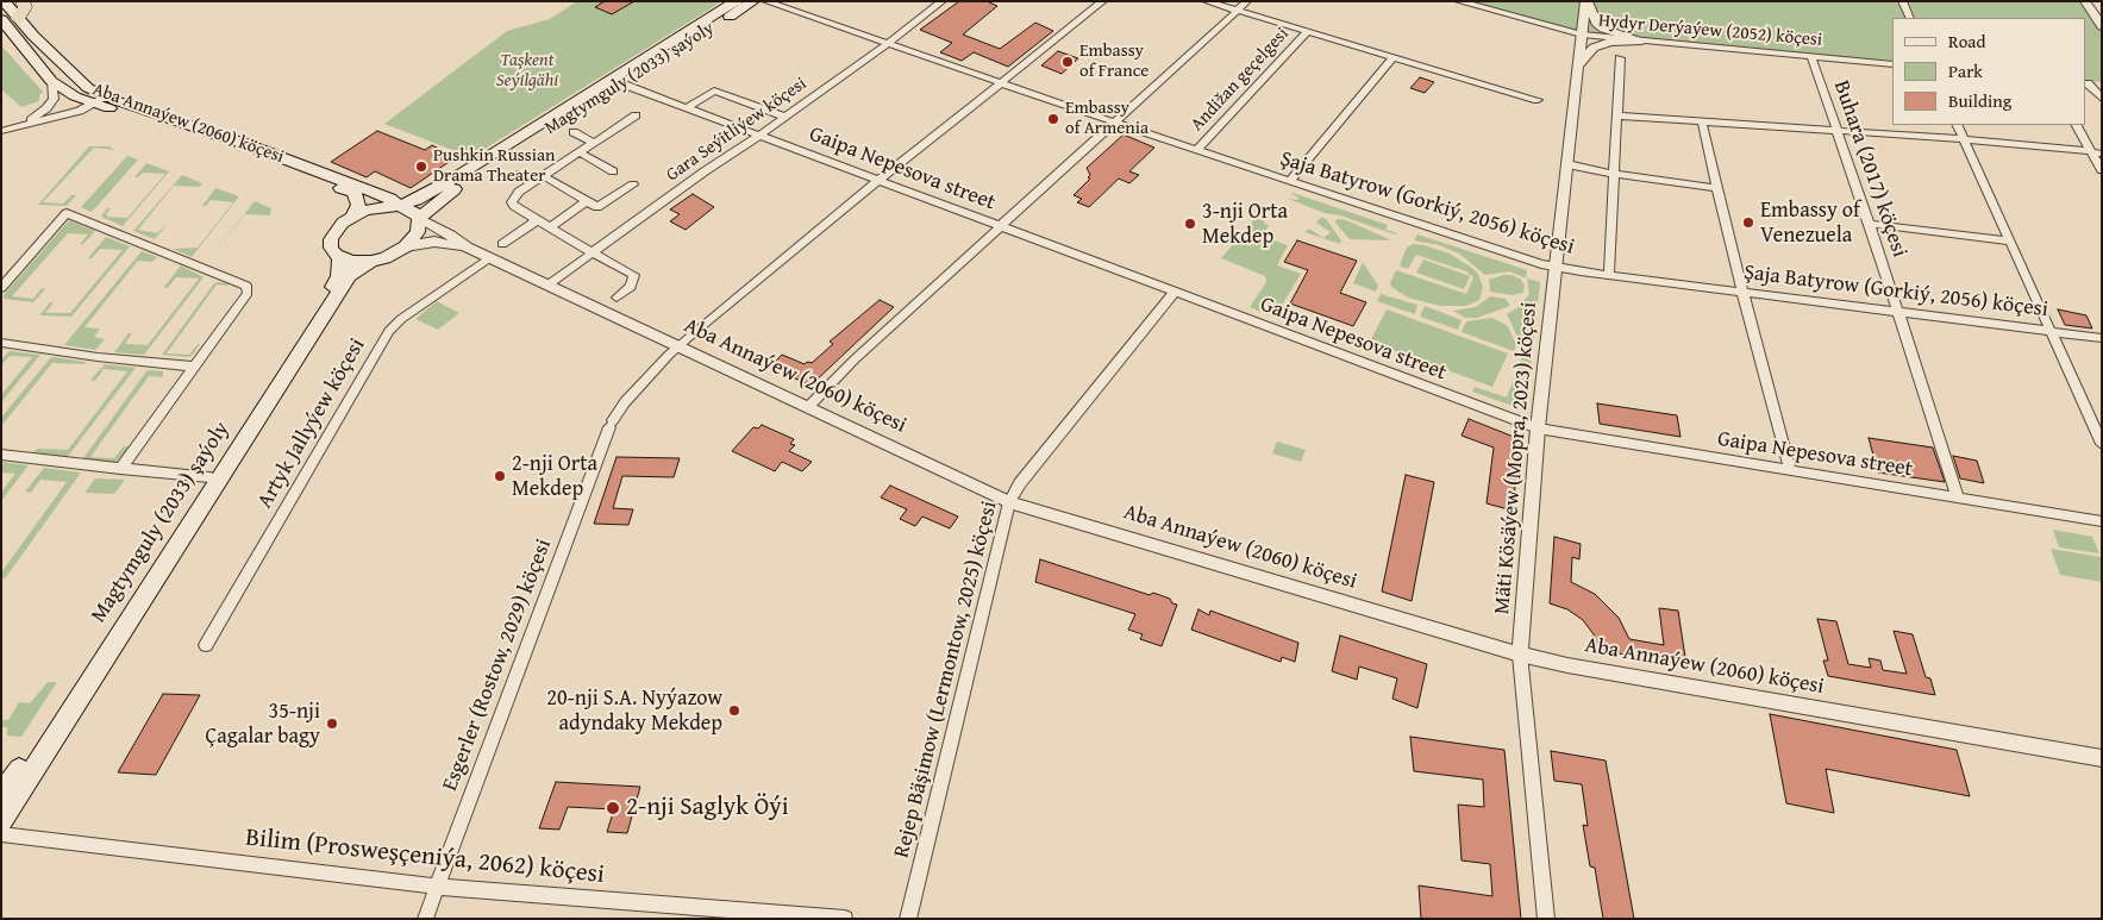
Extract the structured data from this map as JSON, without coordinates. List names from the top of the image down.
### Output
{
  "streets": {
    "main road": ["Magtymguly (2033) şaýoly", "Aba Annaýew (2060) köçesi"],
    "street": [
      "Hydyr Derýaýew (2052) köçesi",
      "Andižan geçelgesi",
      "Gara Seýitliýew köçesi",
      "Gaipa Nepesova street",
      "Buhara (2017) köçesi",
      "Şaja Batyrow (Gorkiý, 2056) köçesi",
      "Artyk Jallyýew köçesi",
      "Mäti Kösäýew (Mopra, 2023) köçesi",
      "Esgerler (Rostow, 2029) köçesi",
      "Rejep Bäşimow (Lermontow, 2025) köçesi",
      "Bilim (Prosweşçeniýa, 2062) köçesi"
    ]
  },
  "crossings": [
    ["Hydyr Derýaýew (2052) köçesi", "Buhara (2017) köçesi"],
    ["Hydyr Derýaýew (2052) köçesi", "Mäti Kösäýew (Mopra, 2023) köçesi"],
    ["Magtymguly (2033) şaýoly", "Aba Annaýew (2060) köçesi"],
    ["Magtymguly (2033) şaýoly", "Gaipa Nepesova street"],
    ["Andižan geçelgesi", "Şaja Batyrow (Gorkiý, 2056) köçesi"],
    ["Aba Annaýew (2060) köçesi", "Gara Seýitliýew köçesi"],
    ["Aba Annaýew (2060) köçesi", "Artyk Jallyýew köçesi"],
    ["Aba Annaýew (2060) köçesi", "Mäti Kösäýew (Mopra, 2023) köçesi"],
    ["Aba Annaýew (2060) köçesi", "Esgerler (Rostow, 2029) köçesi"],
    ["Aba Annaýew (2060) köçesi", "Rejep Bäşimow (Lermontow, 2025) köçesi"],
    ["Gara Seýitliýew köçesi", "Gaipa Nepesova street"],
    ["Gara Seýitliýew köçesi", "Şaja Batyrow (Gorkiý, 2056) köçesi"],
    ["Gaipa Nepesova street", "Buhara (2017) köçesi"],
    ["Gaipa Nepesova street", "Mäti Kösäýew (Mopra, 2023) köçesi"],
    ["Gaipa Nepesova street", "Esgerler (Rostow, 2029) köçesi"],
    ["Gaipa Nepesova street", "Rejep Bäşimow (Lermontow, 2025) köçesi"],
    ["Buhara (2017) köçesi", "Şaja Batyrow (Gorkiý, 2056) köçesi"],
    ["Şaja Batyrow (Gorkiý, 2056) köçesi", "Mäti Kösäýew (Mopra, 2023) köçesi"],
    ["Şaja Batyrow (Gorkiý, 2056) köçesi", "Esgerler (Rostow, 2029) köçesi"],
    ["Esgerler (Rostow, 2029) köçesi", "Bilim (Prosweşçeniýa, 2062) köçesi"]
  ],
  "parks": ["Taşkent Seýilgähi"],
  "places": [
    "Embassy of France",
    "Embassy of Armenia",
    "Pushkin Russian Drama Theater",
    "Embassy of Venezuela",
    "3-nji Orta Mekdep",
    "2-nji Orta Mekdep",
    "20-nji S.A. Nyýazow adyndaky Mekdep",
    "35-nji Çagalar bagy",
    "2-nji Saglyk Öýi"
  ],
  "legend": ["Road", "Park", "Building"]
}
